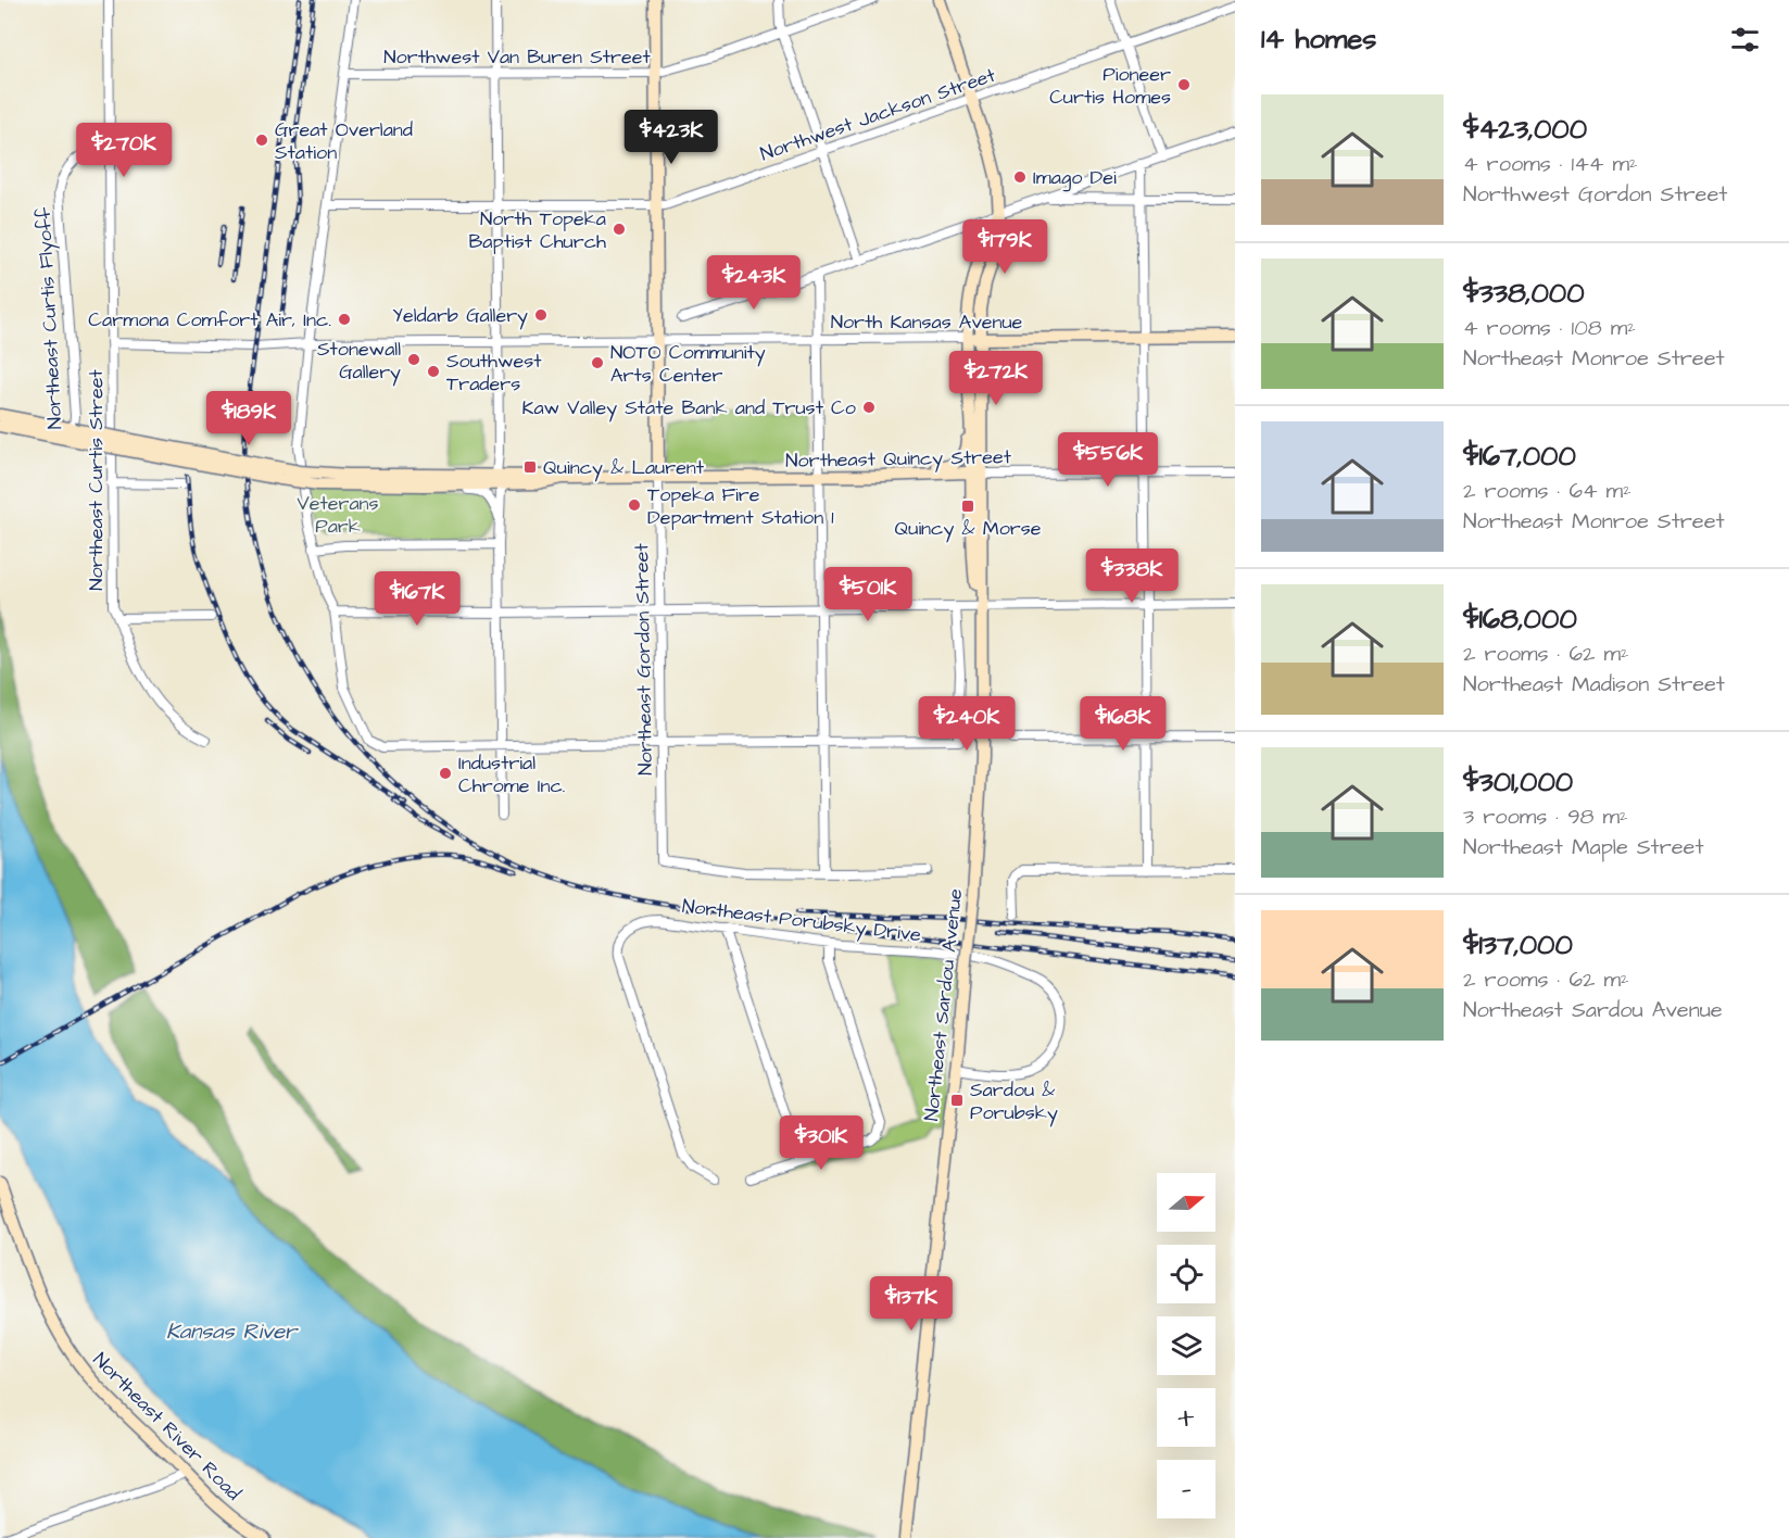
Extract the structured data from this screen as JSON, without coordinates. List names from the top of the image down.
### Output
{
  "streets": {
    "main road": [
      "North Kansas Avenue",
      "Northeast Quincy Street",
      "Northeast Gordon Street",
      "Northeast Sardou Avenue",
      "Northeast River Road"
    ],
    "street": [
      "Northwest Van Buren Street",
      "Northwest Jackson Street",
      "Northeast Curtis Flyoff",
      "Northeast Curtis Street",
      "Northeast Porubsky Drive"
    ]
  },
  "crossings": [
    ["Northwest Van Buren Street", "Northeast Gordon Street"],
    ["Northwest Jackson Street", "Northeast Gordon Street"],
    ["Northeast Curtis Flyoff", "Northeast Curtis Street"],
    ["North Kansas Avenue", "Northeast Curtis Street"],
    ["North Kansas Avenue", "Northeast Gordon Street"],
    ["Northeast Quincy Street", "Northeast Gordon Street"],
    ["Northeast Quincy Street", "Northeast Sardou Avenue"],
    ["Northeast Porubsky Drive", "Northeast Sardou Avenue"]
  ],
  "water": ["Kansas River"],
  "parks": ["Veterans Park"],
  "places": {
    "other": [
      "Pioneer Curtis Homes",
      "Great Overland Station",
      "Imago Dei",
      "North Topeka Baptist Church",
      "Yeldarb Gallery",
      "Carmona Comfort Air, Inc.",
      "Stonewall Gallery",
      "NOTO Community Arts Center",
      "Southwest Traders",
      "Kaw Valley State Bank and Trust Co",
      "Topeka Fire Department Station 1",
      "Industrial Chrome Inc."
    ],
    "transit": ["Quincy & Laurent", "Quincy & Morse", "Sardou & Porubsky"]
  },
  "north": "right",
  "page": {
    "heading": "14 homes",
    "list": [
      {
        "name": "$423,000",
        "note": "4 rooms · 144 m² · Northwest Gordon Street"
      },
      {
        "name": "$338,000",
        "note": "4 rooms · 108 m² · Northeast Monroe Street"
      },
      {
        "name": "$167,000",
        "note": "2 rooms · 64 m² · Northeast Monroe Street"
      },
      {
        "name": "$168,000",
        "note": "2 rooms · 62 m² · Northeast Madison Street"
      },
      {
        "name": "$301,000",
        "note": "3 rooms · 98 m² · Northeast Maple Street"
      },
      {
        "name": "$137,000",
        "note": "2 rooms · 62 m² · Northeast Sardou Avenue"
      }
    ],
    "price": [
      "$423K",
      "$270K",
      "$179K",
      "$243K",
      "$272K",
      "$189K",
      "$556K",
      "$338K",
      "$501K",
      "$167K",
      "$240K",
      "$168K",
      "$301K",
      "$137K"
    ],
    "map_buttons": ["+", "−"]
  }
}
